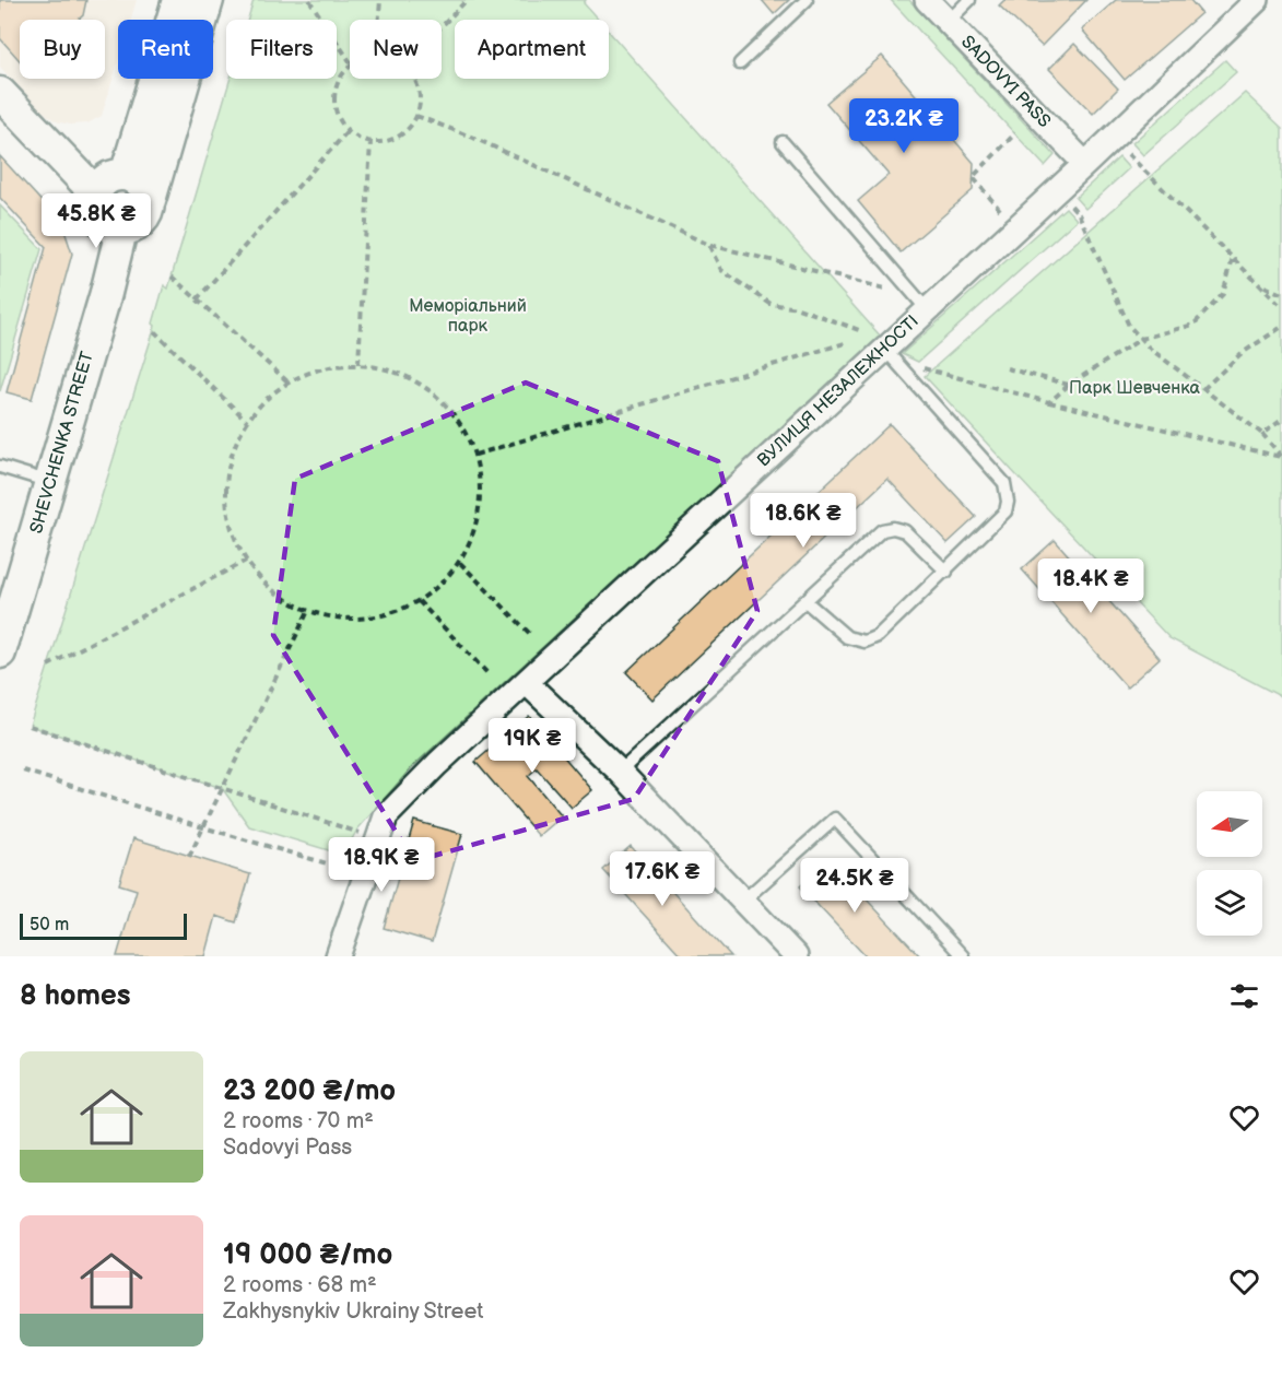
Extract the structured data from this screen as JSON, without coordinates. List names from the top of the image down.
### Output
{
  "streets": {
    "main road": ["SHEVCHENKA STREET"],
    "street": ["SADOVYI PASS", "ВУЛИЦЯ НЕЗАЛЕЖНОСТІ"]
  },
  "crossings": [
    ["SADOVYI PASS", "ВУЛИЦЯ НЕЗАЛЕЖНОСТІ"]
  ],
  "parks": ["Меморіальний парк", "Парк Шевченка"],
  "scale_bar": "50 m",
  "north": "left",
  "page": {
    "chip": [
      "Buy",
      "Rent",
      "Filters",
      "New",
      "Apartment"
    ],
    "price": [
      "23.2K ₴",
      "45.8K ₴",
      "18.6K ₴",
      "18.4K ₴",
      "19K ₴",
      "18.9K ₴",
      "17.6K ₴",
      "24.5K ₴"
    ],
    "scale": "50 m",
    "heading": "8 homes",
    "list": [
      {
        "name": "23 200 ₴/mo",
        "note": "2 rooms · 70 m² · Sadovyi Pass"
      },
      {
        "name": "19 000 ₴/mo",
        "note": "2 rooms · 68 m² · Zakhysnykiv Ukrainy Street"
      }
    ]
  }
}
